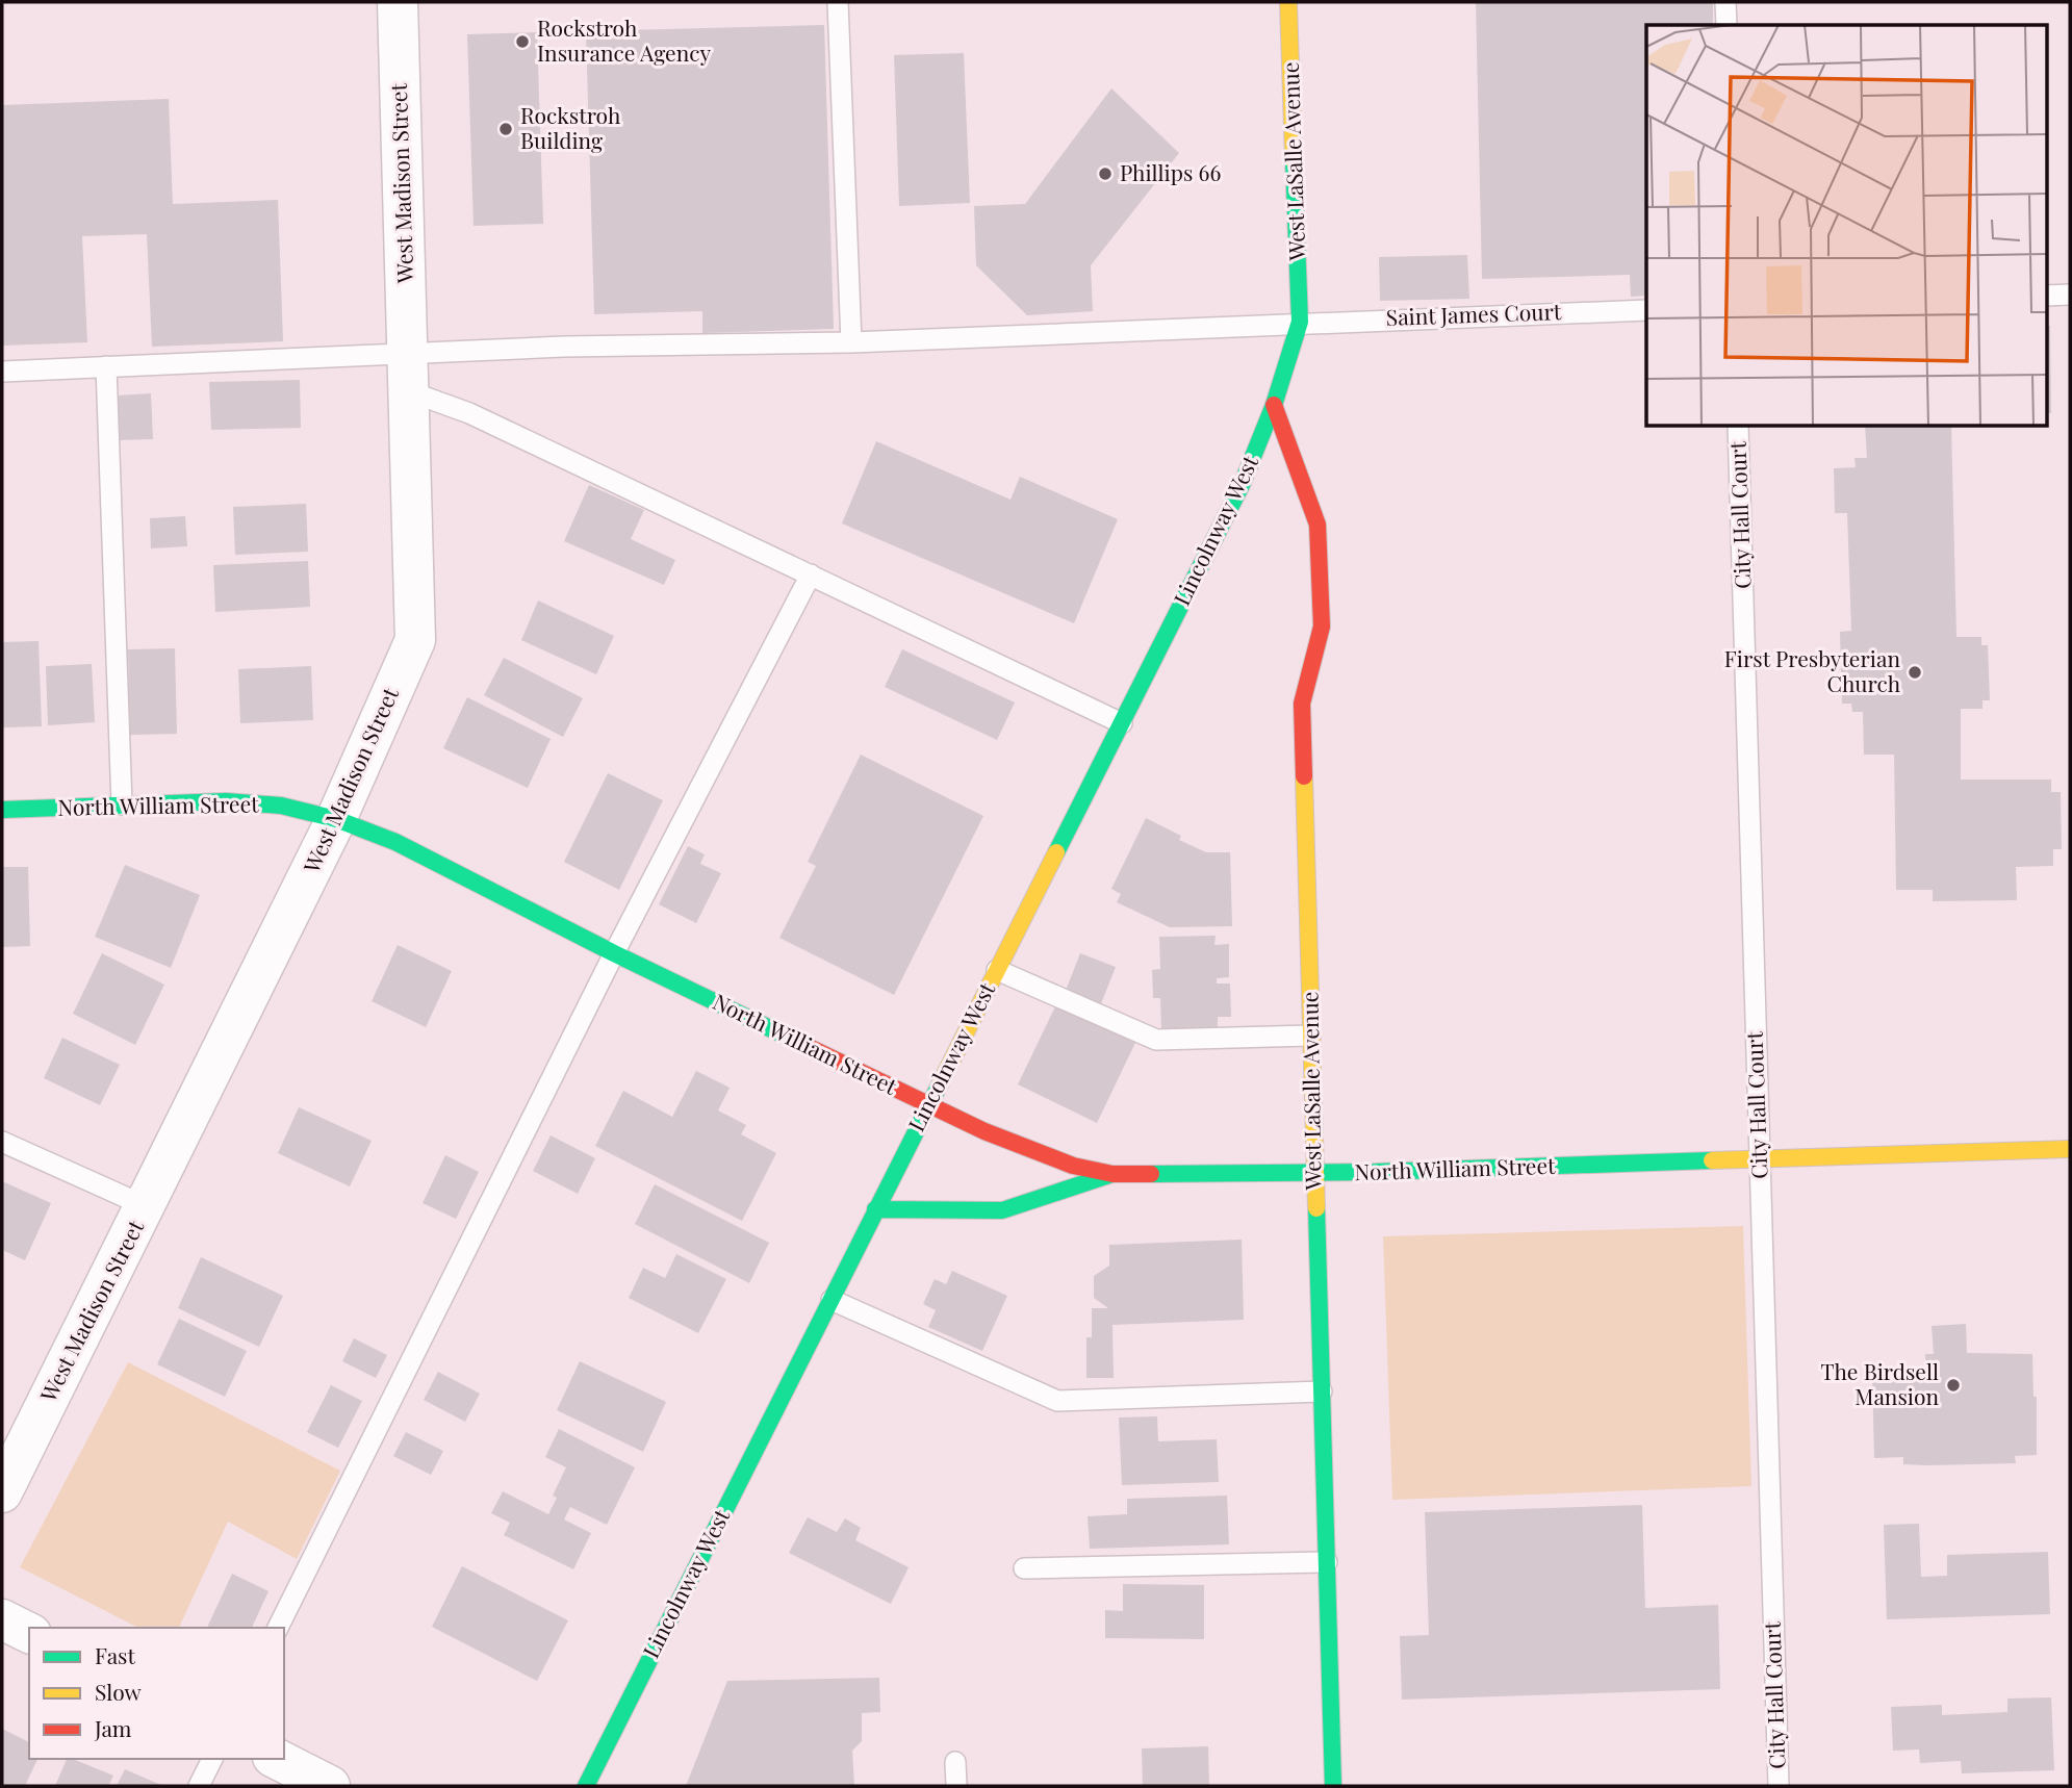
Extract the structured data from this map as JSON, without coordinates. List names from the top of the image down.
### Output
{
  "streets": {
    "main road": ["West LaSalle Avenue", "Lincolnway West", "North William Street"],
    "street": ["West Madison Street"],
    "lane": ["Saint James Court", "City Hall Court"]
  },
  "crossings": [
    ["West LaSalle Avenue", "Saint James Court"],
    ["West LaSalle Avenue", "Lincolnway West"],
    ["West LaSalle Avenue", "North William Street"],
    ["West Madison Street", "Saint James Court"],
    ["West Madison Street", "North William Street"],
    ["Saint James Court", "Lincolnway West"],
    ["City Hall Court", "North William Street"],
    ["Lincolnway West", "North William Street"]
  ],
  "places": [
    "Rockstroh Insurance Agency",
    "Rockstroh Building",
    "Phillips 66",
    "First Presbyterian Church",
    "The Birdsell Mansion"
  ],
  "legend": ["Fast", "Slow", "Jam"]
}
